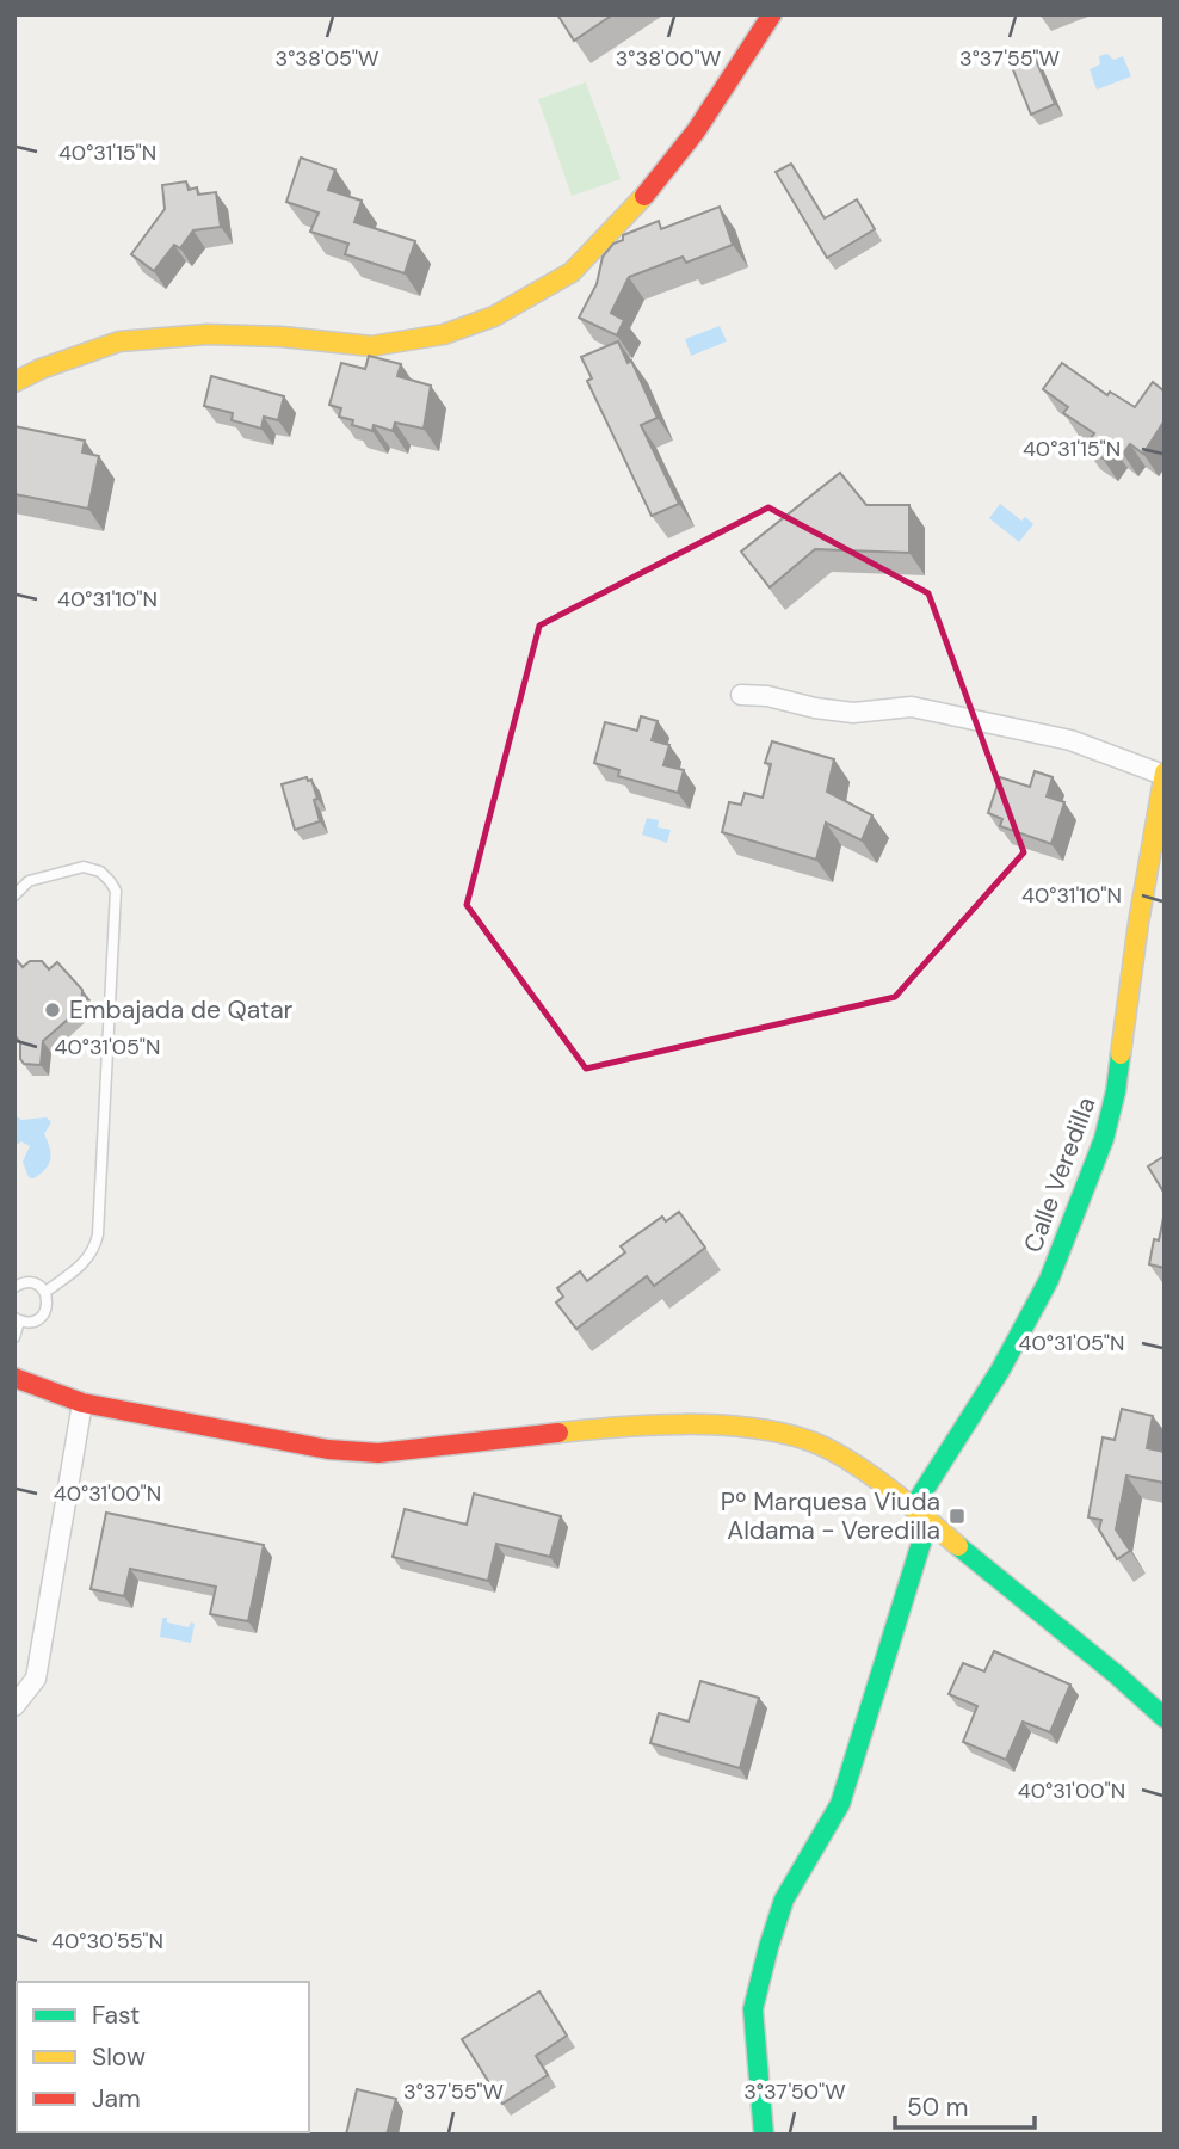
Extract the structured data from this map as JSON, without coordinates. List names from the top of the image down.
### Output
{
  "streets": {
    "street": ["Calle Veredilla"]
  },
  "places": {
    "other": ["Embajada de Qatar"],
    "transit": ["Pº Marquesa Viuda Aldama - Veredilla"]
  },
  "legend": ["Fast", "Slow", "Jam"],
  "scale_bar": "50 m",
  "coordinates": [
    "3°38'00\"W",
    "3°37'55\"W",
    "3°38'05\"W",
    "40°31'15\"N",
    "40°31'10\"N",
    "40°31'05\"N",
    "40°31'00\"N",
    "40°30'55\"N",
    "3°37'50\"W"
  ]
}
